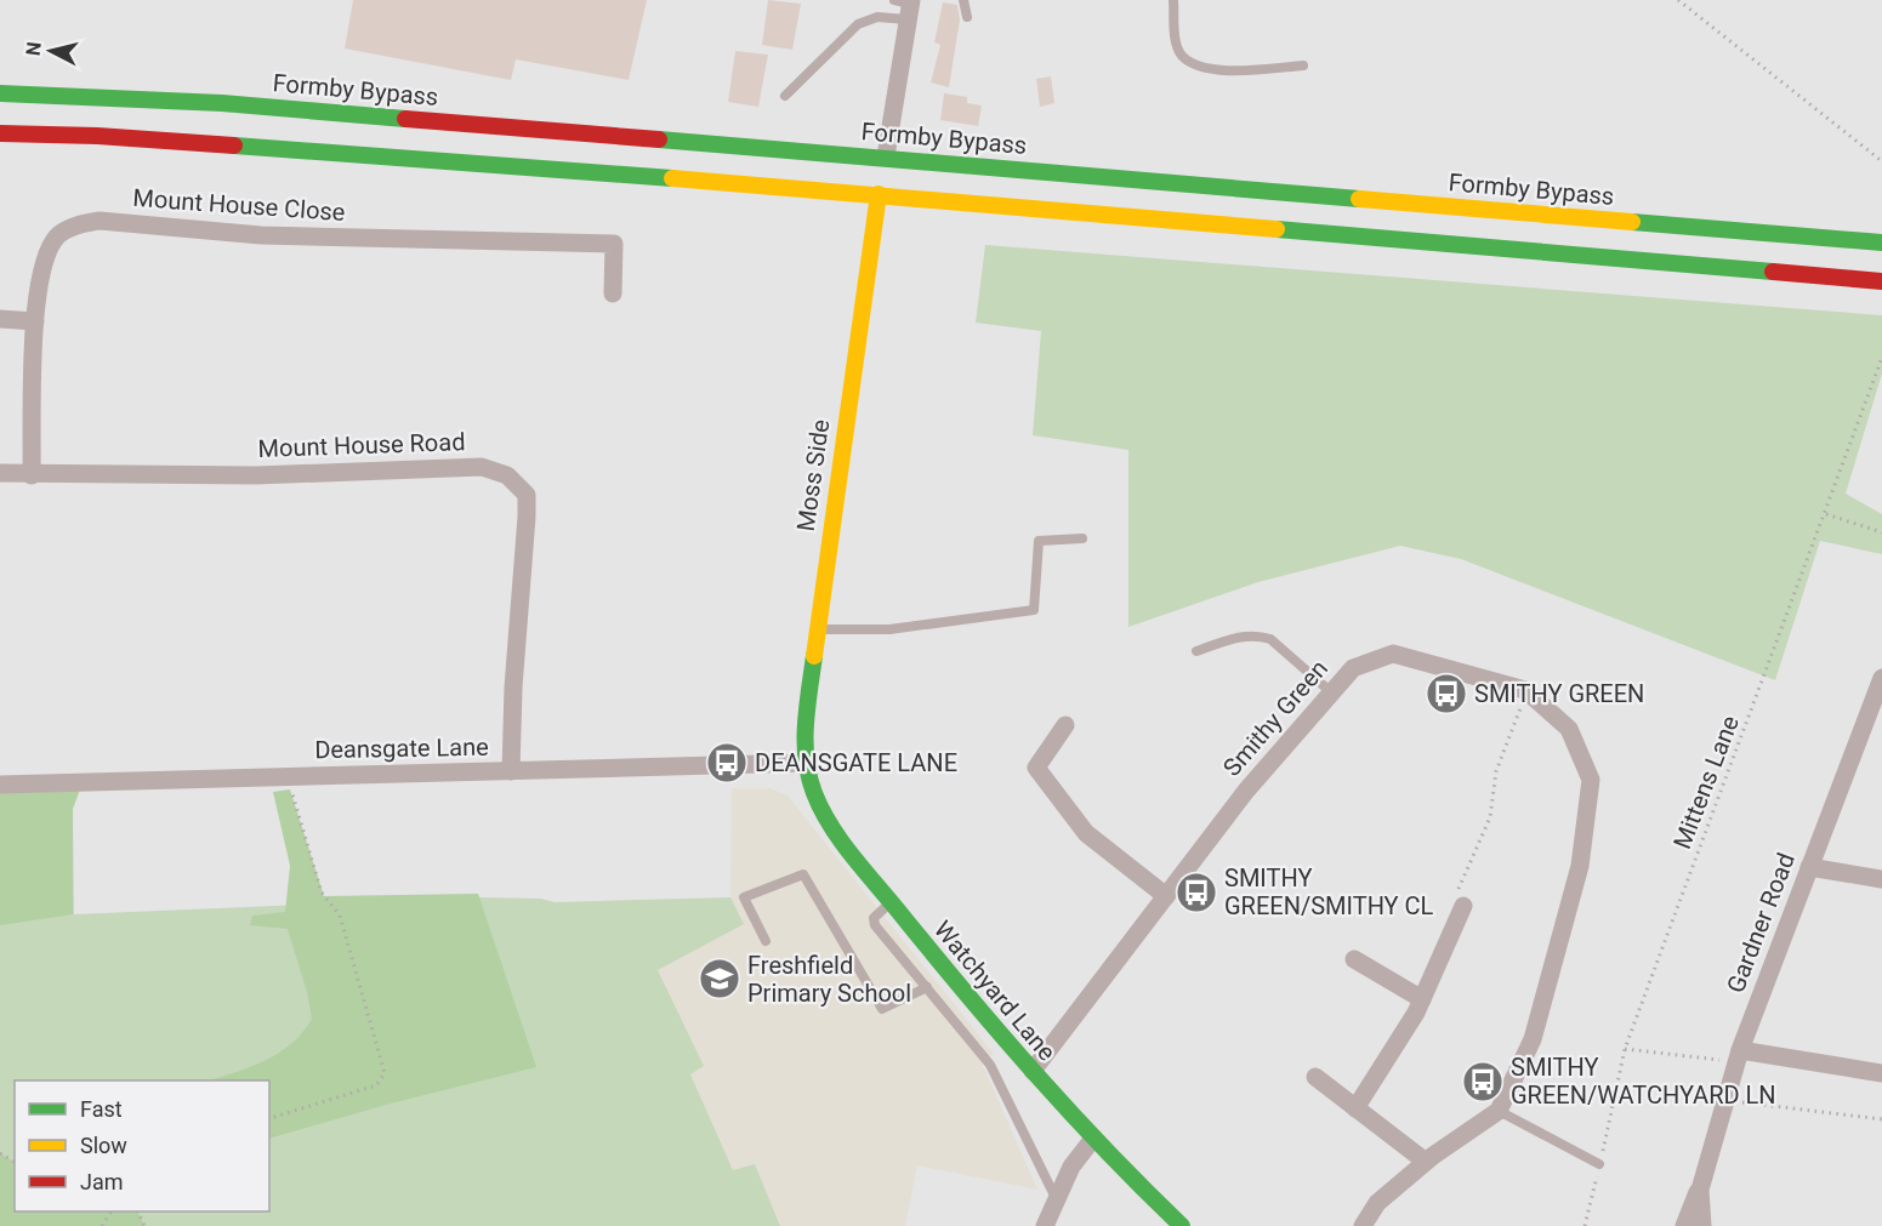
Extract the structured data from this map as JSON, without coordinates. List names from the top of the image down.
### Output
{
  "streets": {
    "main road": ["Formby Bypass", "Moss Side", "Watchyard Lane"],
    "street": [
      "Mount House Close",
      "Mount House Road",
      "Smithy Green",
      "Deansgate Lane",
      "Gardner Road"
    ],
    "path": ["Mittens Lane"]
  },
  "crossings": [
    ["Mount House Close", "Mount House Road"],
    ["Mount House Road", "Deansgate Lane"],
    ["Moss Side", "Deansgate Lane"],
    ["Moss Side", "Watchyard Lane"],
    ["Smithy Green", "Watchyard Lane"],
    ["Deansgate Lane", "Watchyard Lane"]
  ],
  "places": {
    "bus stop": [
      "SMITHY GREEN",
      "DEANSGATE LANE",
      "SMITHY GREEN/SMITHY CL",
      "SMITHY GREEN/WATCHYARD LN"
    ],
    "school or university": ["Freshfield Primary School"]
  },
  "legend": ["Fast", "Slow", "Jam"],
  "north": "left"
}
